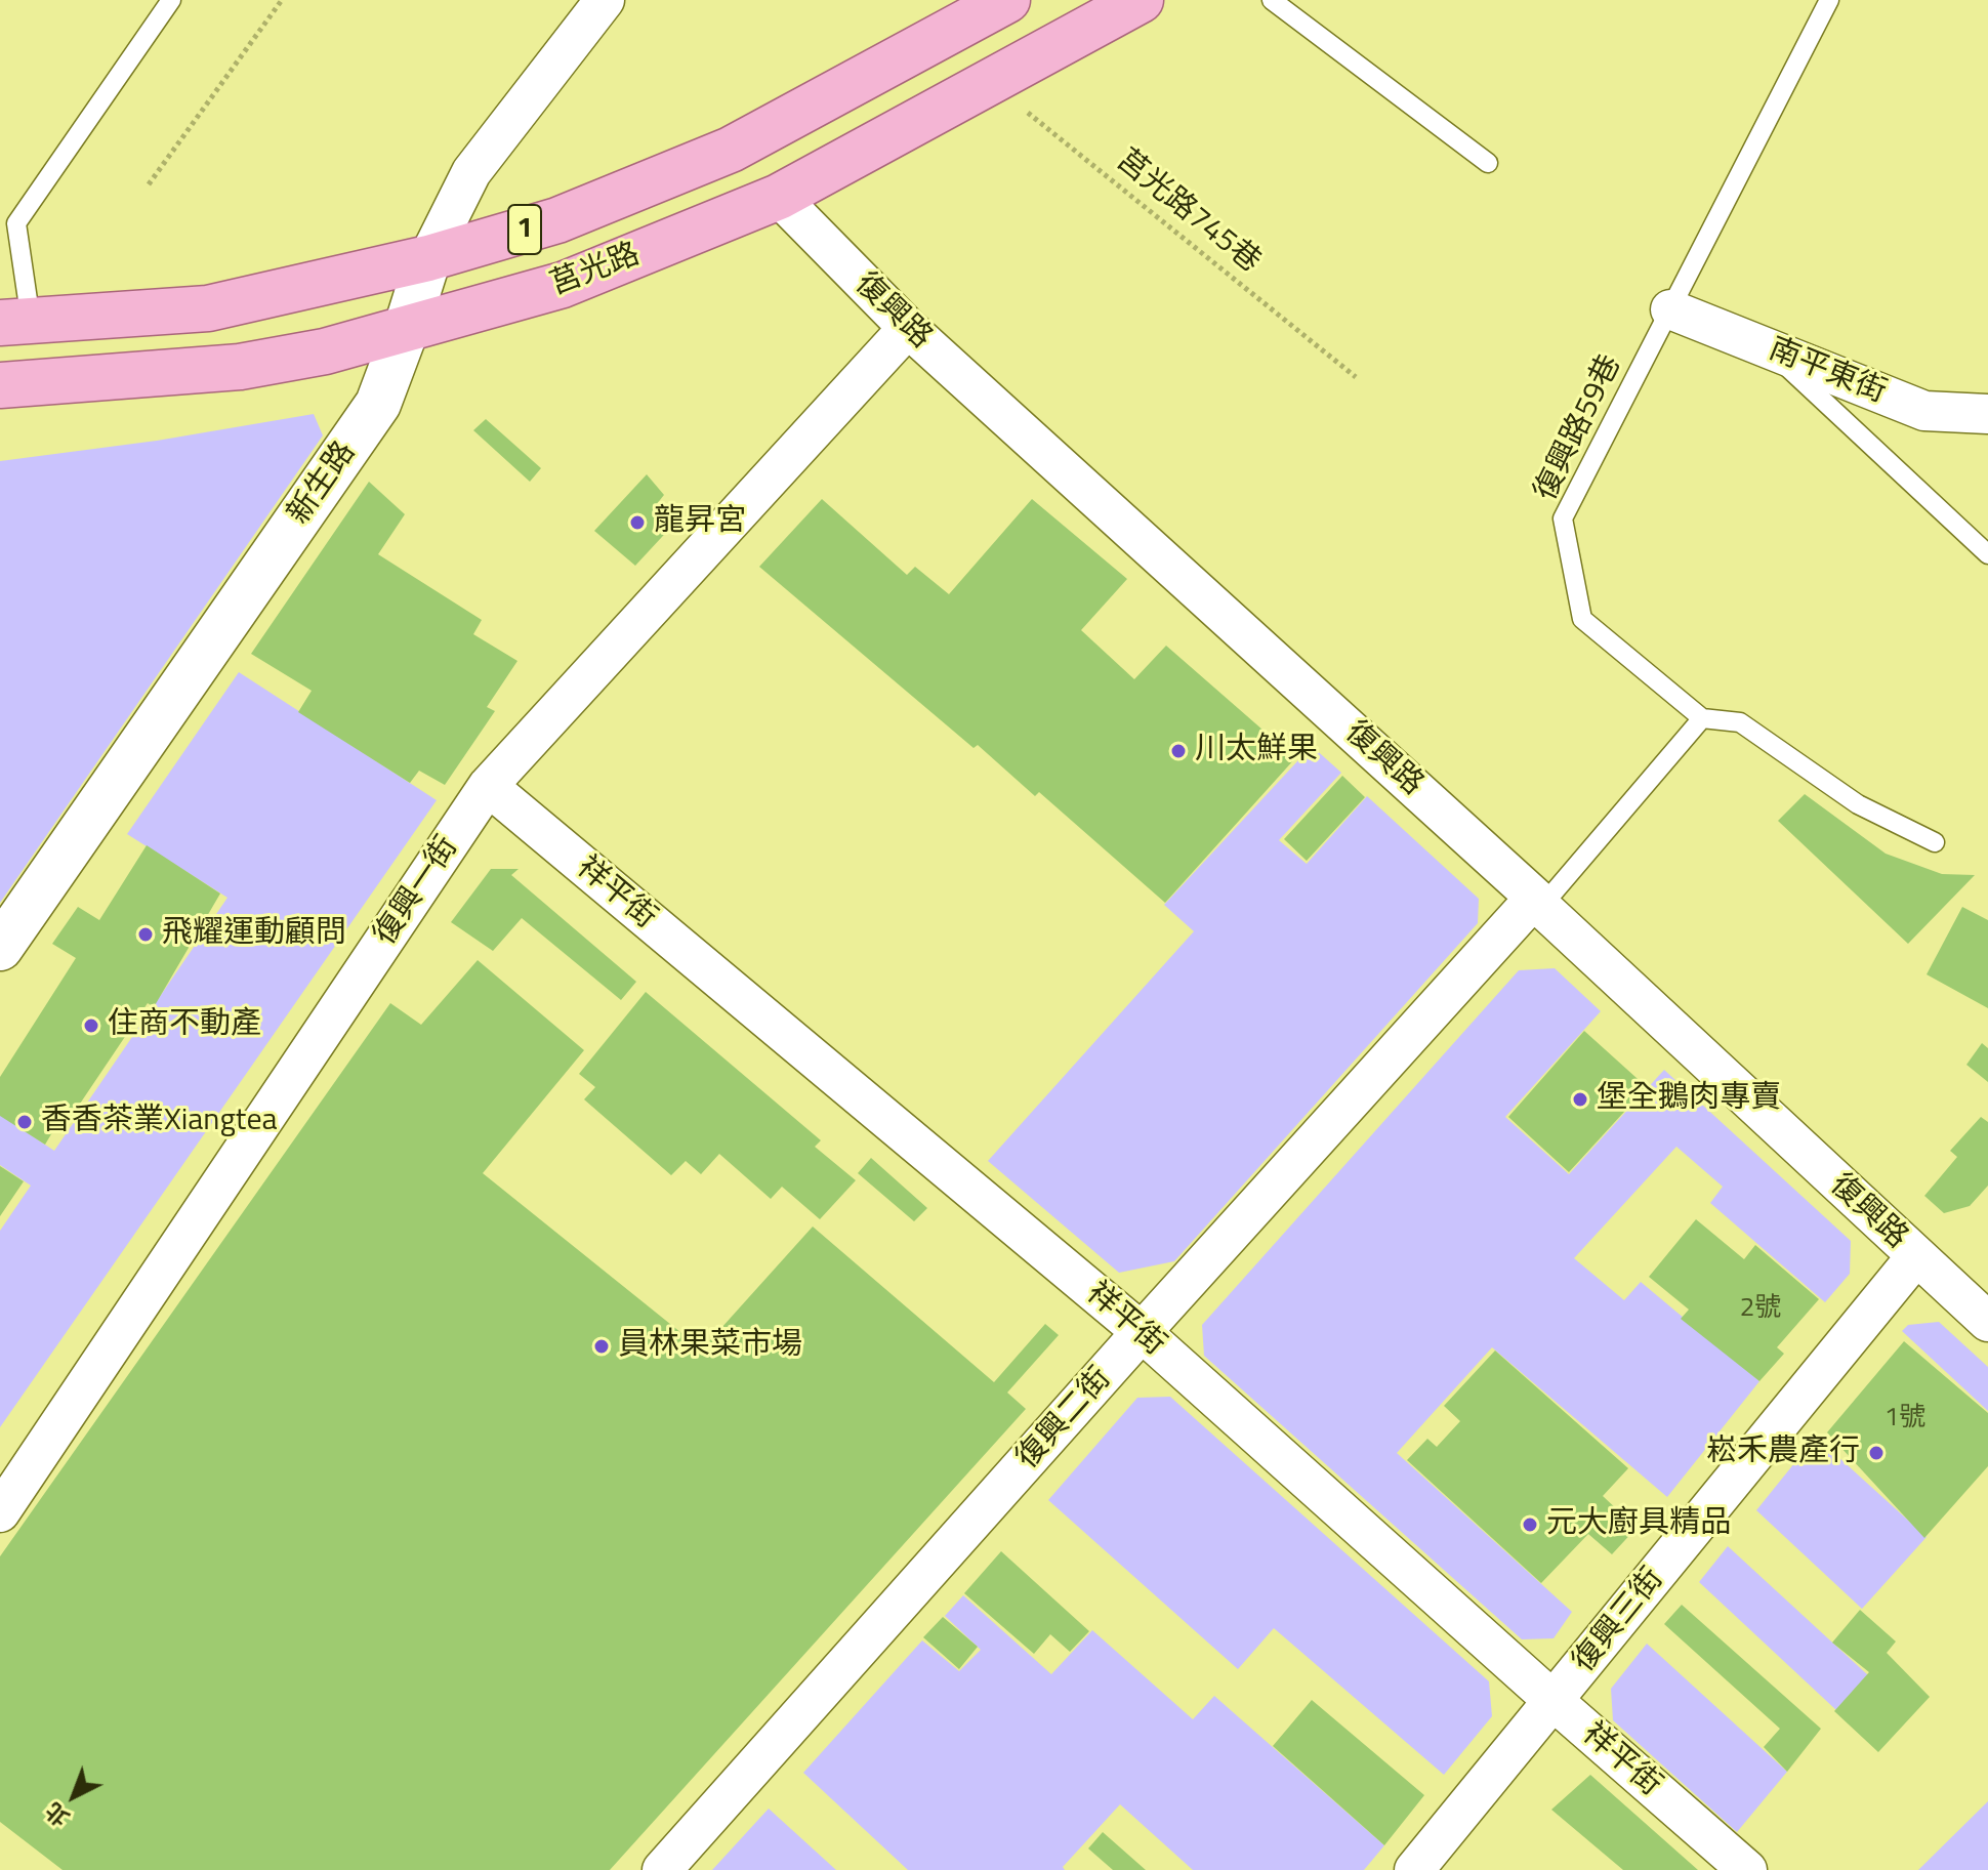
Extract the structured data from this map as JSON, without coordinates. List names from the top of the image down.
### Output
{
  "streets": {
    "main road": ["1", "莒光路"],
    "street": [
      "復興路",
      "南平東街",
      "新生路",
      "復興一街",
      "祥平街",
      "復興二街",
      "復興三街"
    ],
    "lane": ["復興路59巷"],
    "path": ["莒光路745巷"]
  },
  "crossings": [
    ["莒光路745巷", "莒光路"],
    ["莒光路", "復興路"],
    ["莒光路", "新生路"],
    ["復興路", "復興一街"],
    ["復興路", "復興二街"],
    ["復興路", "復興三街"],
    ["南平東街", "復興路59巷"],
    ["復興一街", "祥平街"],
    ["祥平街", "復興二街"],
    ["祥平街", "復興三街"]
  ],
  "places": [
    "龍昇宮",
    "川太鮮果",
    "飛耀運動顧問",
    "住商不動產",
    "堡全鵝肉專賣",
    "香香茶業Xiangtea",
    "員林果菜市場",
    "崧禾農產行",
    "元大廚具精品"
  ],
  "house_numbers": ["2號", "1號"],
  "north": "bottom left"
}
